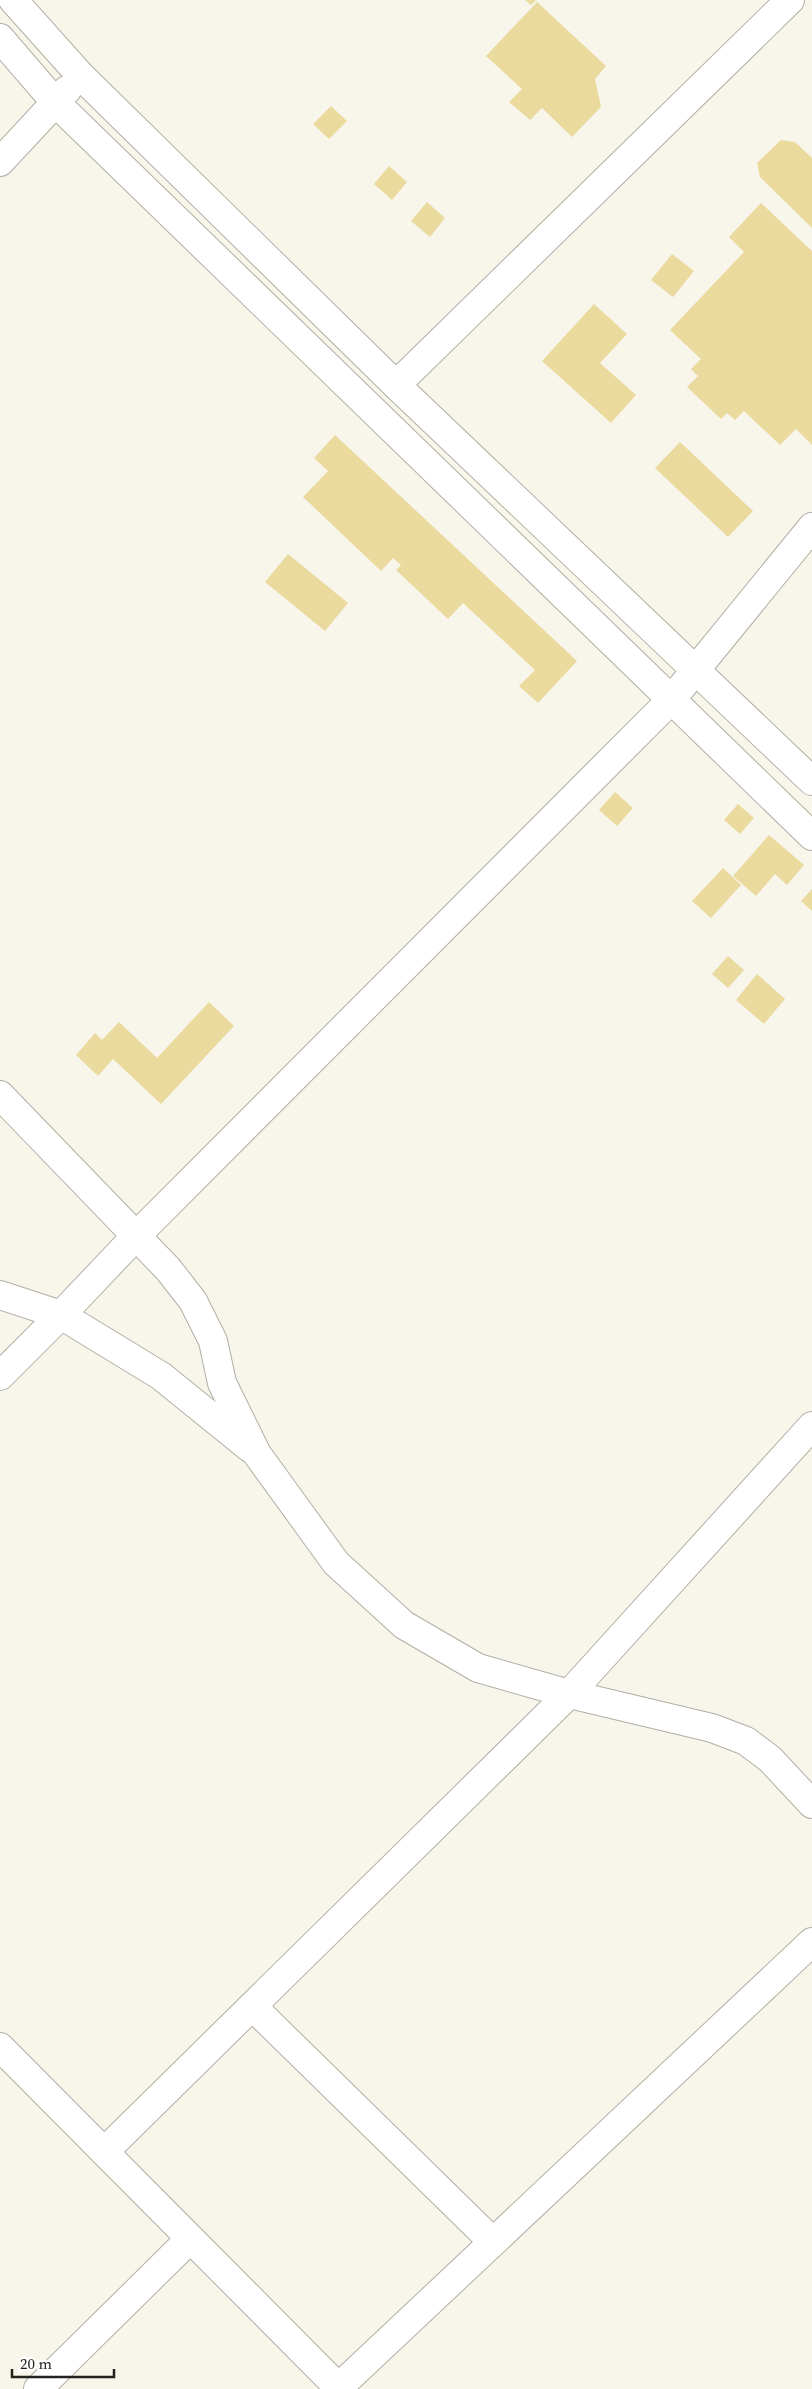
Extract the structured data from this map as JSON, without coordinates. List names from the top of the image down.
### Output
{
  "scale_bar": "20 m"
}
